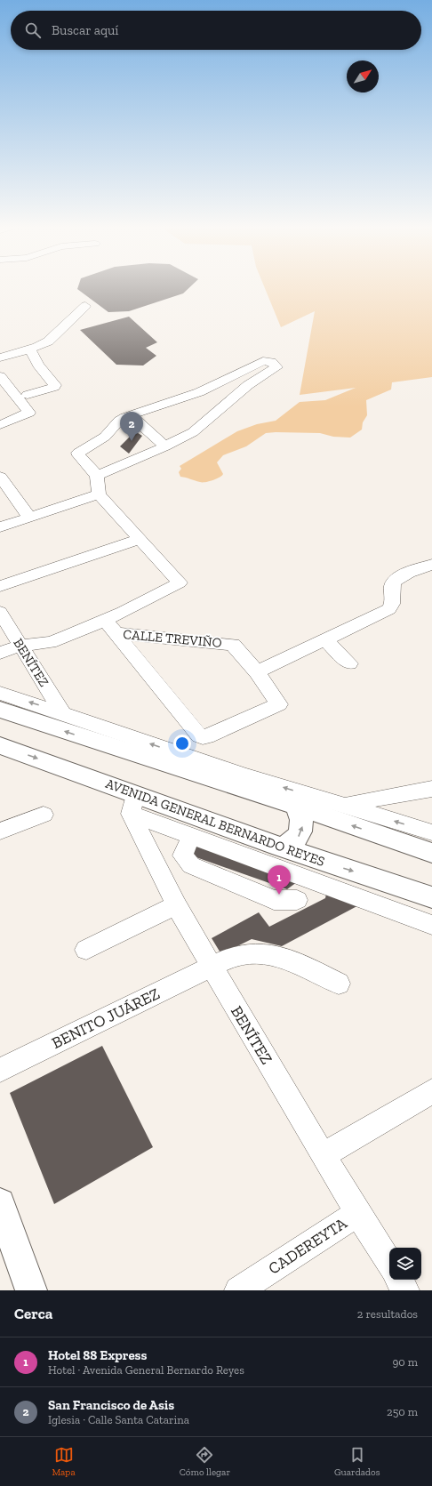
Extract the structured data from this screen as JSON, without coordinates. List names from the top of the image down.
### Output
{
  "streets": {
    "main road": ["AVENIDA GENERAL BERNARDO REYES"],
    "street": [
      "CALLE TREVIÑO",
      "BENÍTEZ",
      "BENITO JUÁREZ",
      "CADEREYTA"
    ]
  },
  "crossings": [
    ["CALLE TREVIÑO", "BENÍTEZ"],
    ["BENÍTEZ", "AVENIDA GENERAL BERNARDO REYES"],
    ["BENÍTEZ", "BENITO JUÁREZ"],
    ["BENÍTEZ", "CADEREYTA"]
  ],
  "north": "top right",
  "page": {
    "search": "Buscar aquí",
    "pins": ["2", "1"],
    "heading": ["Cerca", "2 resultados"],
    "list": [
      {
        "mark": "1",
        "name": "Hotel 88 Express",
        "note": "Hotel · Avenida General Bernardo Reyes",
        "value": "90 m"
      },
      {
        "mark": "2",
        "name": "San Francisco de Asis",
        "note": "Iglesia · Calle Santa Catarina",
        "value": "250 m"
      }
    ],
    "nav": ["Mapa", "Cómo llegar", "Guardados"]
  }
}
